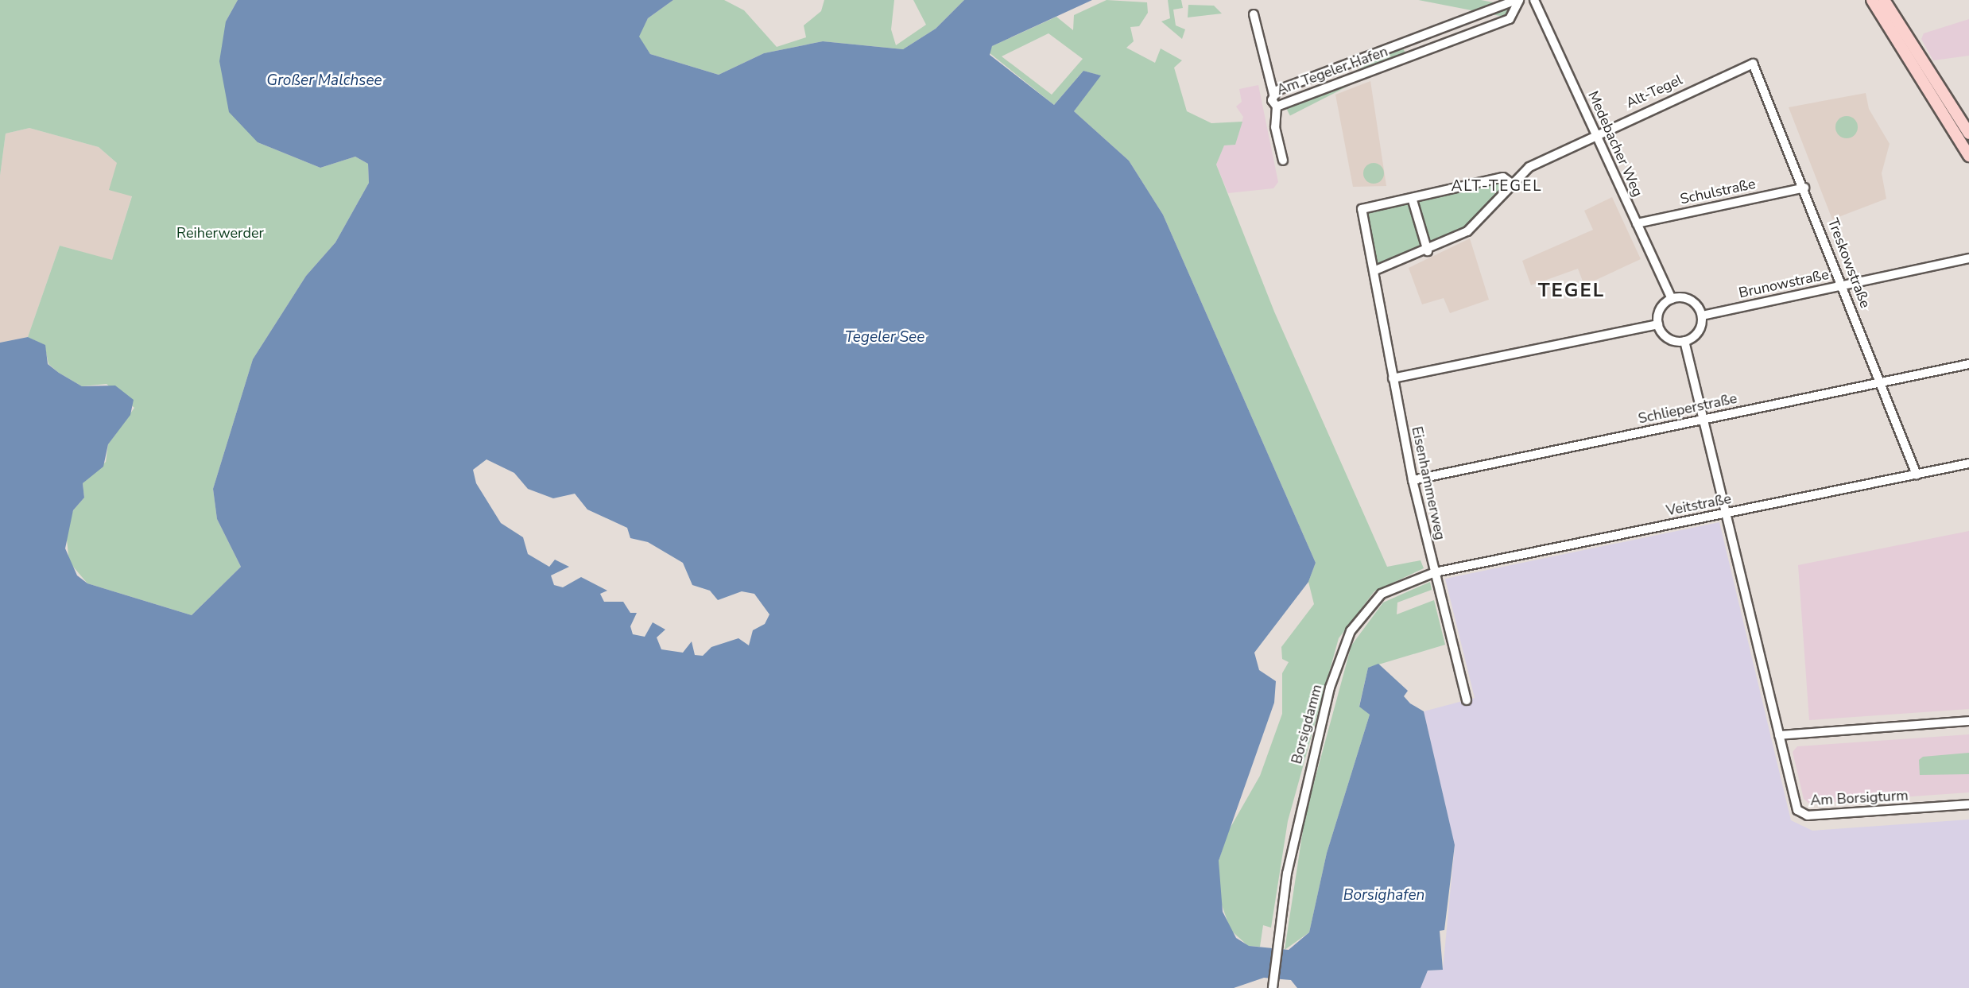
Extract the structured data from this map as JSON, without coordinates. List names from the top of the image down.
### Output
{
  "streets": {
    "street": [
      "Am Tegeler Hafen",
      "Alt-Tegel",
      "Medebacher Weg",
      "Schulstraße",
      "Treskowstraße",
      "Brunowstraße",
      "Schlieperstraße",
      "Eisenhammerweg",
      "Veitstraße",
      "Borsigdamm",
      "Am Borsigturm"
    ]
  },
  "crossings": [
    ["Alt-Tegel", "Medebacher Weg"],
    ["Alt-Tegel", "Treskowstraße"],
    ["Alt-Tegel", "Eisenhammerweg"],
    ["Medebacher Weg", "Schulstraße"],
    ["Medebacher Weg", "Brunowstraße"],
    ["Schulstraße", "Treskowstraße"],
    ["Treskowstraße", "Brunowstraße"],
    ["Treskowstraße", "Schlieperstraße"],
    ["Treskowstraße", "Veitstraße"],
    ["Schlieperstraße", "Eisenhammerweg"],
    ["Eisenhammerweg", "Veitstraße"],
    ["Eisenhammerweg", "Borsigdamm"],
    ["Veitstraße", "Borsigdamm"],
    ["Veitstraße", "Am Borsigturm"]
  ],
  "districts": ["ALT-TEGEL", "TEGEL"],
  "water": ["Großer Malchsee", "Tegeler See", "Borsighafen"],
  "parks": ["Reiherwerder"]
}
